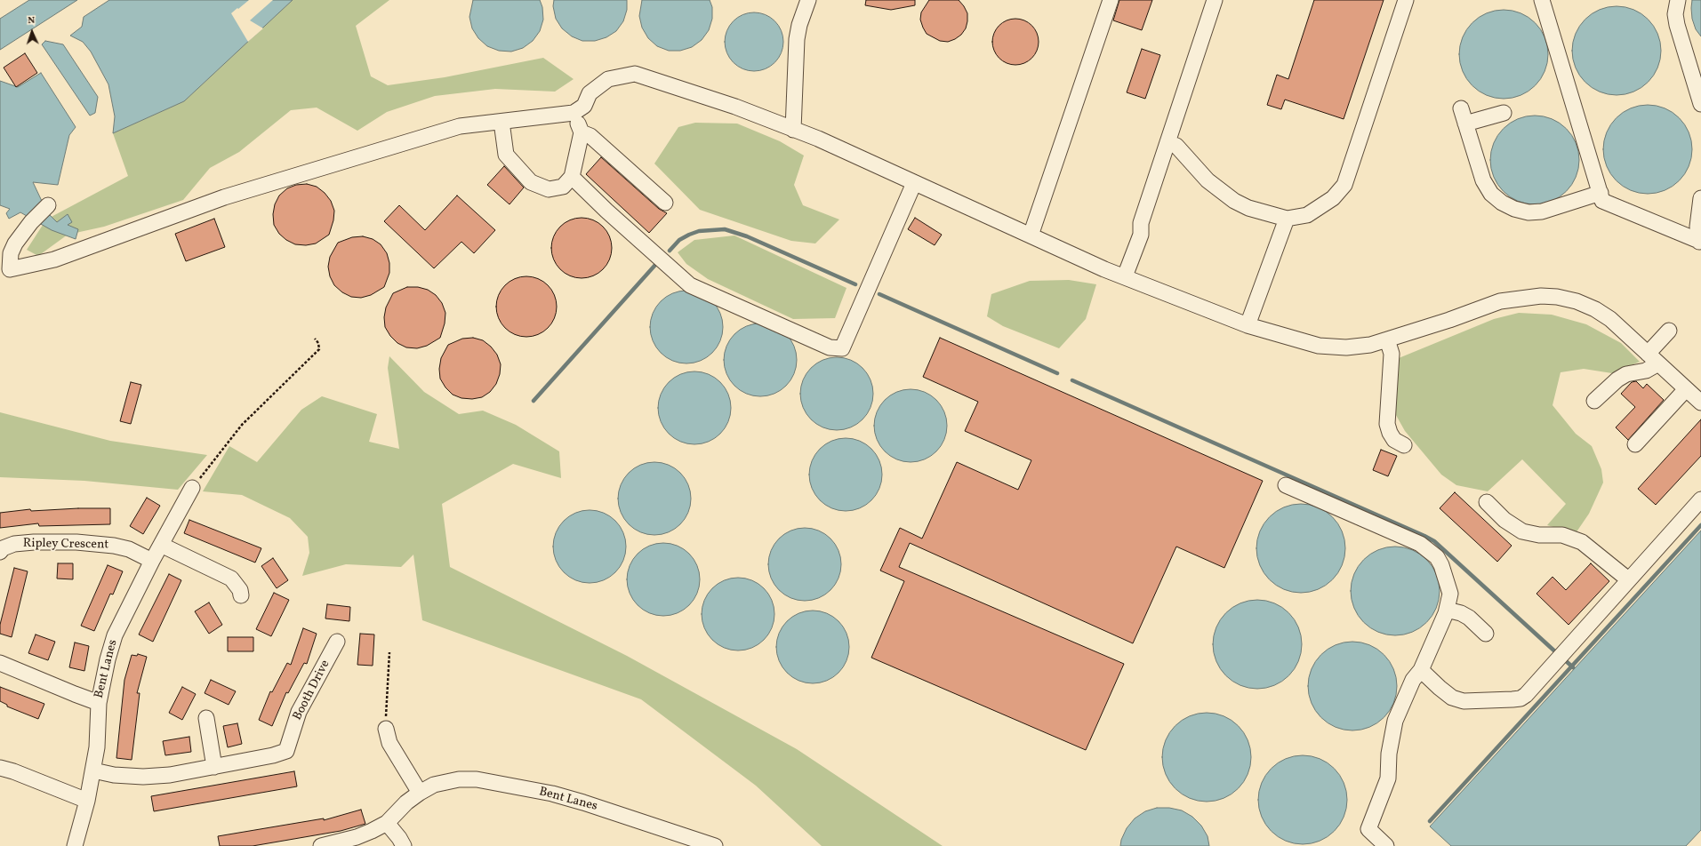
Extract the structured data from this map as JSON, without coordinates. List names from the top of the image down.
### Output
{
  "streets": {
    "street": ["Ripley Crescent", "Bent Lanes", "Booth Drive"]
  },
  "crossings": [
    ["Ripley Crescent", "Bent Lanes"],
    ["Bent Lanes", "Booth Drive"]
  ],
  "north": "top"
}
